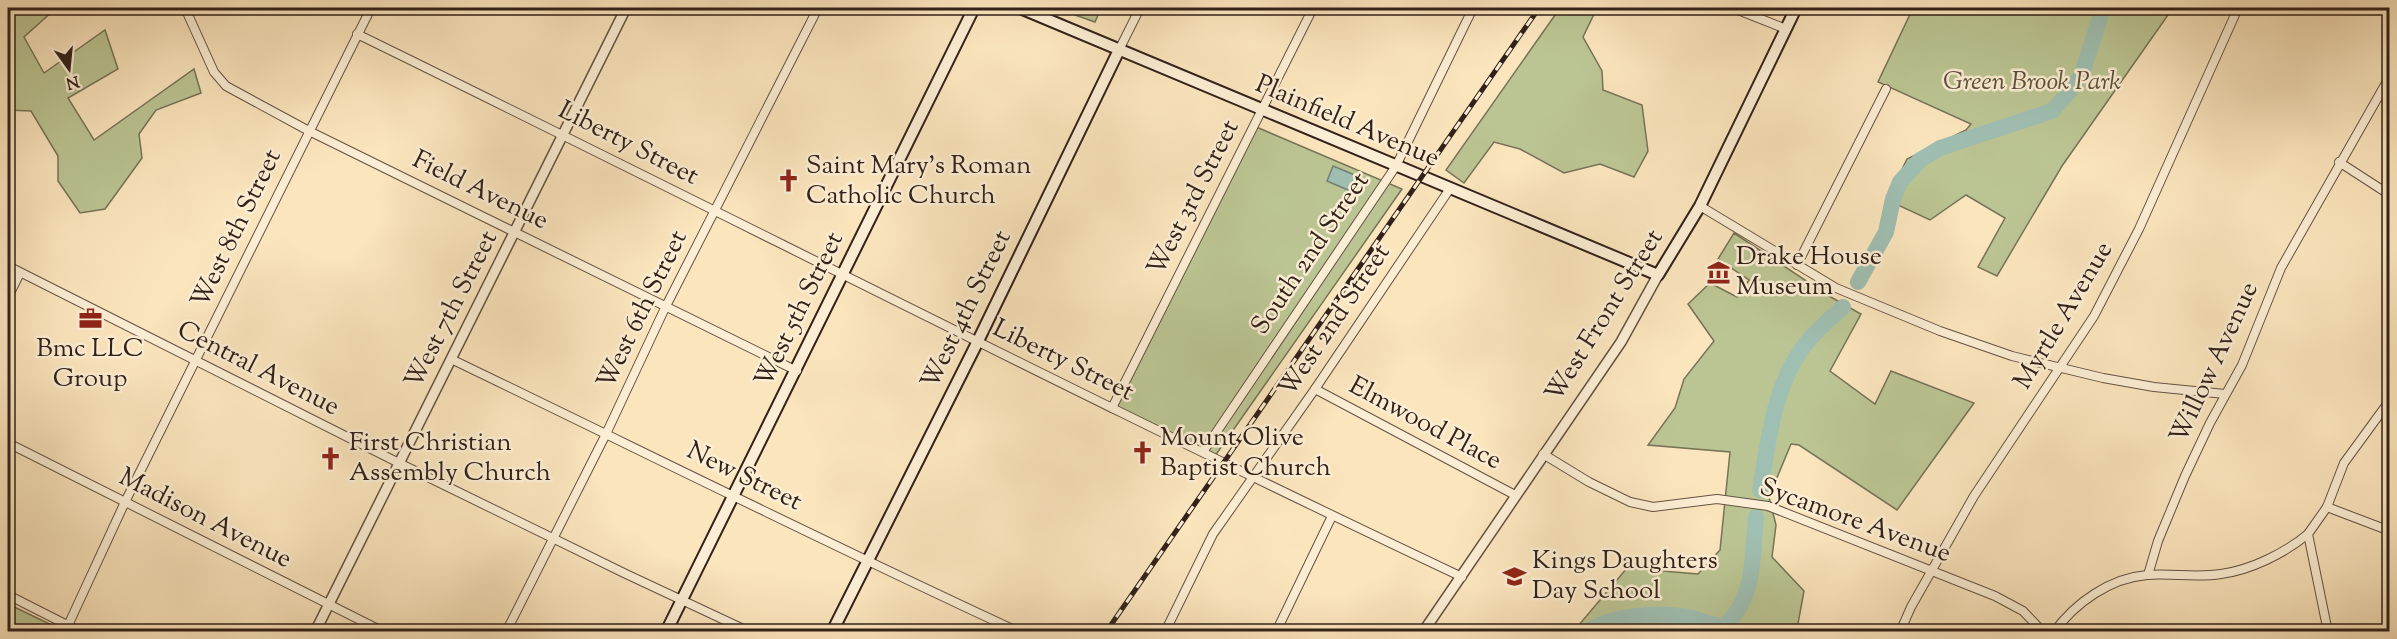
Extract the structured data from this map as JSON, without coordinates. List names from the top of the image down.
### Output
{
  "streets": {
    "main road": [
      "Plainfield Avenue",
      "West 5th Street",
      "West 4th Street",
      "West Front Street"
    ],
    "street": [
      "Liberty Street",
      "Field Avenue",
      "West 3rd Street",
      "West 8th Street",
      "South 2nd Street",
      "West 7th Street",
      "West 6th Street",
      "Myrtle Avenue",
      "West 2nd Street",
      "Willow Avenue",
      "Central Avenue",
      "Elmwood Place",
      "New Street",
      "Madison Avenue",
      "Sycamore Avenue"
    ]
  },
  "crossings": [
    ["Plainfield Avenue", "West 3rd Street"],
    ["Plainfield Avenue", "South 2nd Street"],
    ["Plainfield Avenue", "West 4th Street"],
    ["Plainfield Avenue", "West Front Street"],
    ["Plainfield Avenue", "West 2nd Street"],
    ["Liberty Street", "West 3rd Street"],
    ["Liberty Street", "West 8th Street"],
    ["Liberty Street", "South 2nd Street"],
    ["Liberty Street", "West 7th Street"],
    ["Liberty Street", "West 6th Street"],
    ["Liberty Street", "West 5th Street"],
    ["Liberty Street", "West 4th Street"],
    ["Liberty Street", "West Front Street"],
    ["Liberty Street", "West 2nd Street"],
    ["Field Avenue", "West 8th Street"],
    ["Field Avenue", "West 7th Street"],
    ["Field Avenue", "West 6th Street"],
    ["Field Avenue", "West 5th Street"],
    ["West 8th Street", "Central Avenue"],
    ["West 8th Street", "Madison Avenue"],
    ["West 7th Street", "Central Avenue"],
    ["West 7th Street", "New Street"],
    ["West 7th Street", "Madison Avenue"],
    ["West 6th Street", "Central Avenue"],
    ["West 6th Street", "New Street"],
    ["West 5th Street", "Central Avenue"],
    ["West 5th Street", "New Street"],
    ["West 4th Street", "New Street"],
    ["West Front Street", "Elmwood Place"],
    ["West Front Street", "Sycamore Avenue"],
    ["Myrtle Avenue", "Sycamore Avenue"],
    ["West 2nd Street", "Elmwood Place"]
  ],
  "parks": ["Green Brook Park"],
  "places": {
    "church": ["Saint Mary's Roman Catholic Church", "Mount Olive Baptist Church", "First Christian Assembly Church"],
    "museum": ["Drake House Museum"],
    "office": ["Bmc LLC Group"],
    "school or university": ["Kings Daughters Day School"]
  },
  "north": "bottom"
}
